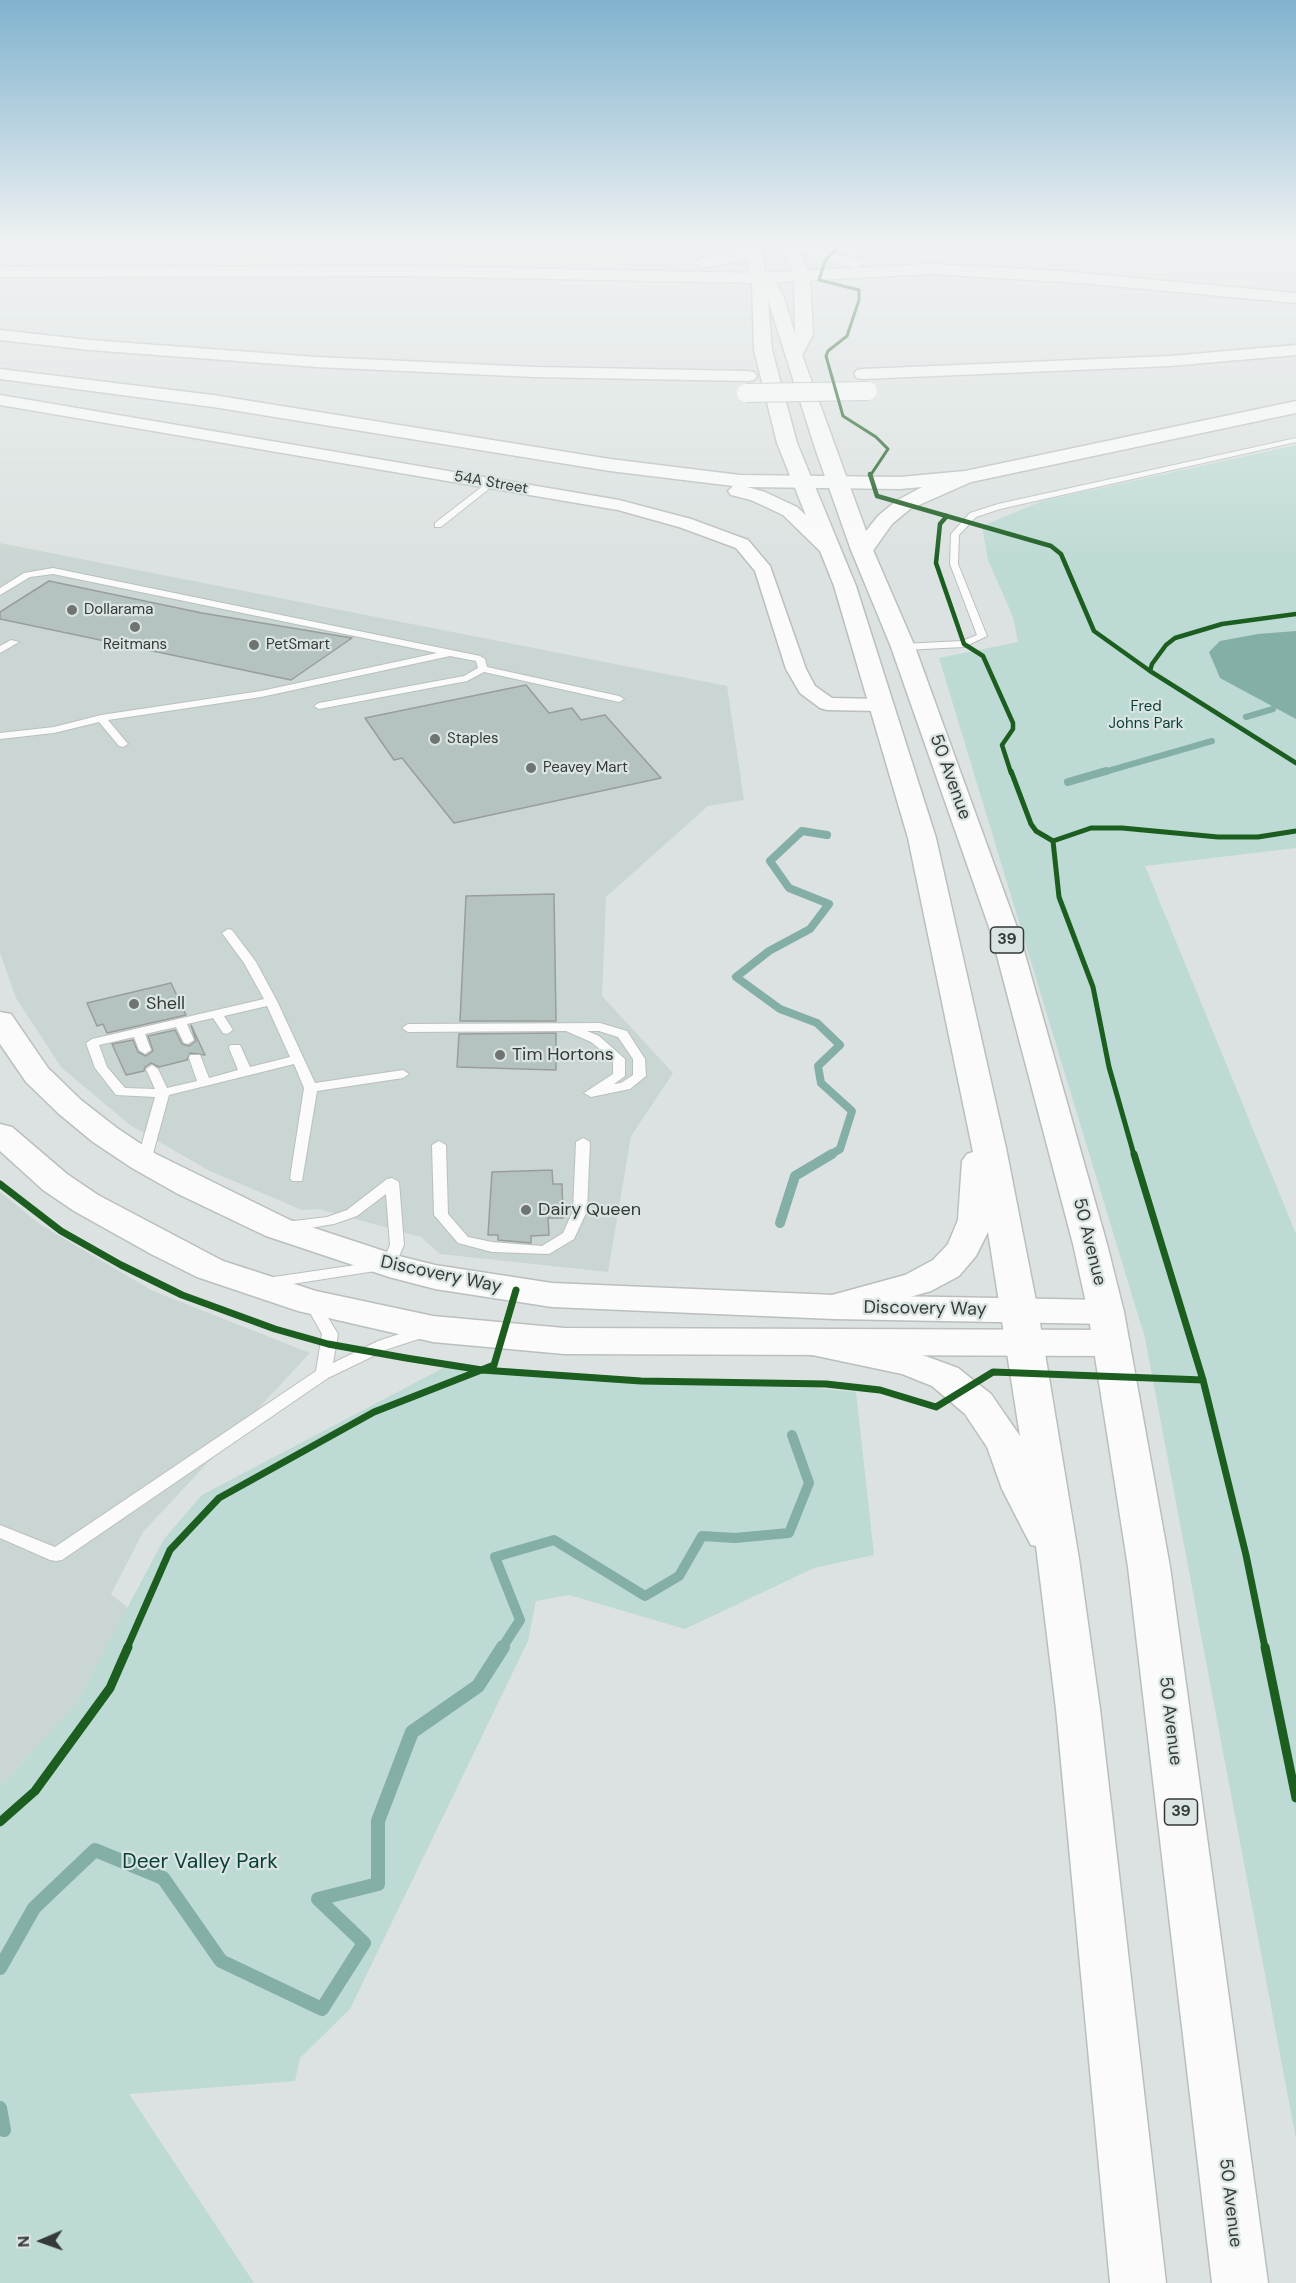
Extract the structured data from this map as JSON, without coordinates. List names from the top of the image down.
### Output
{
  "streets": {
    "main road": ["50 Avenue", "39", "Discovery Way"],
    "street": ["54A Street"]
  },
  "crossings": [
    ["50 Avenue", "Discovery Way"]
  ],
  "parks": ["Fred Johns Park", "Deer Valley Park"],
  "places": [
    "Dollarama",
    "Reitmans",
    "PetSmart",
    "Staples",
    "Peavey Mart",
    "Shell",
    "Tim Hortons",
    "Dairy Queen"
  ],
  "north": "left"
}
